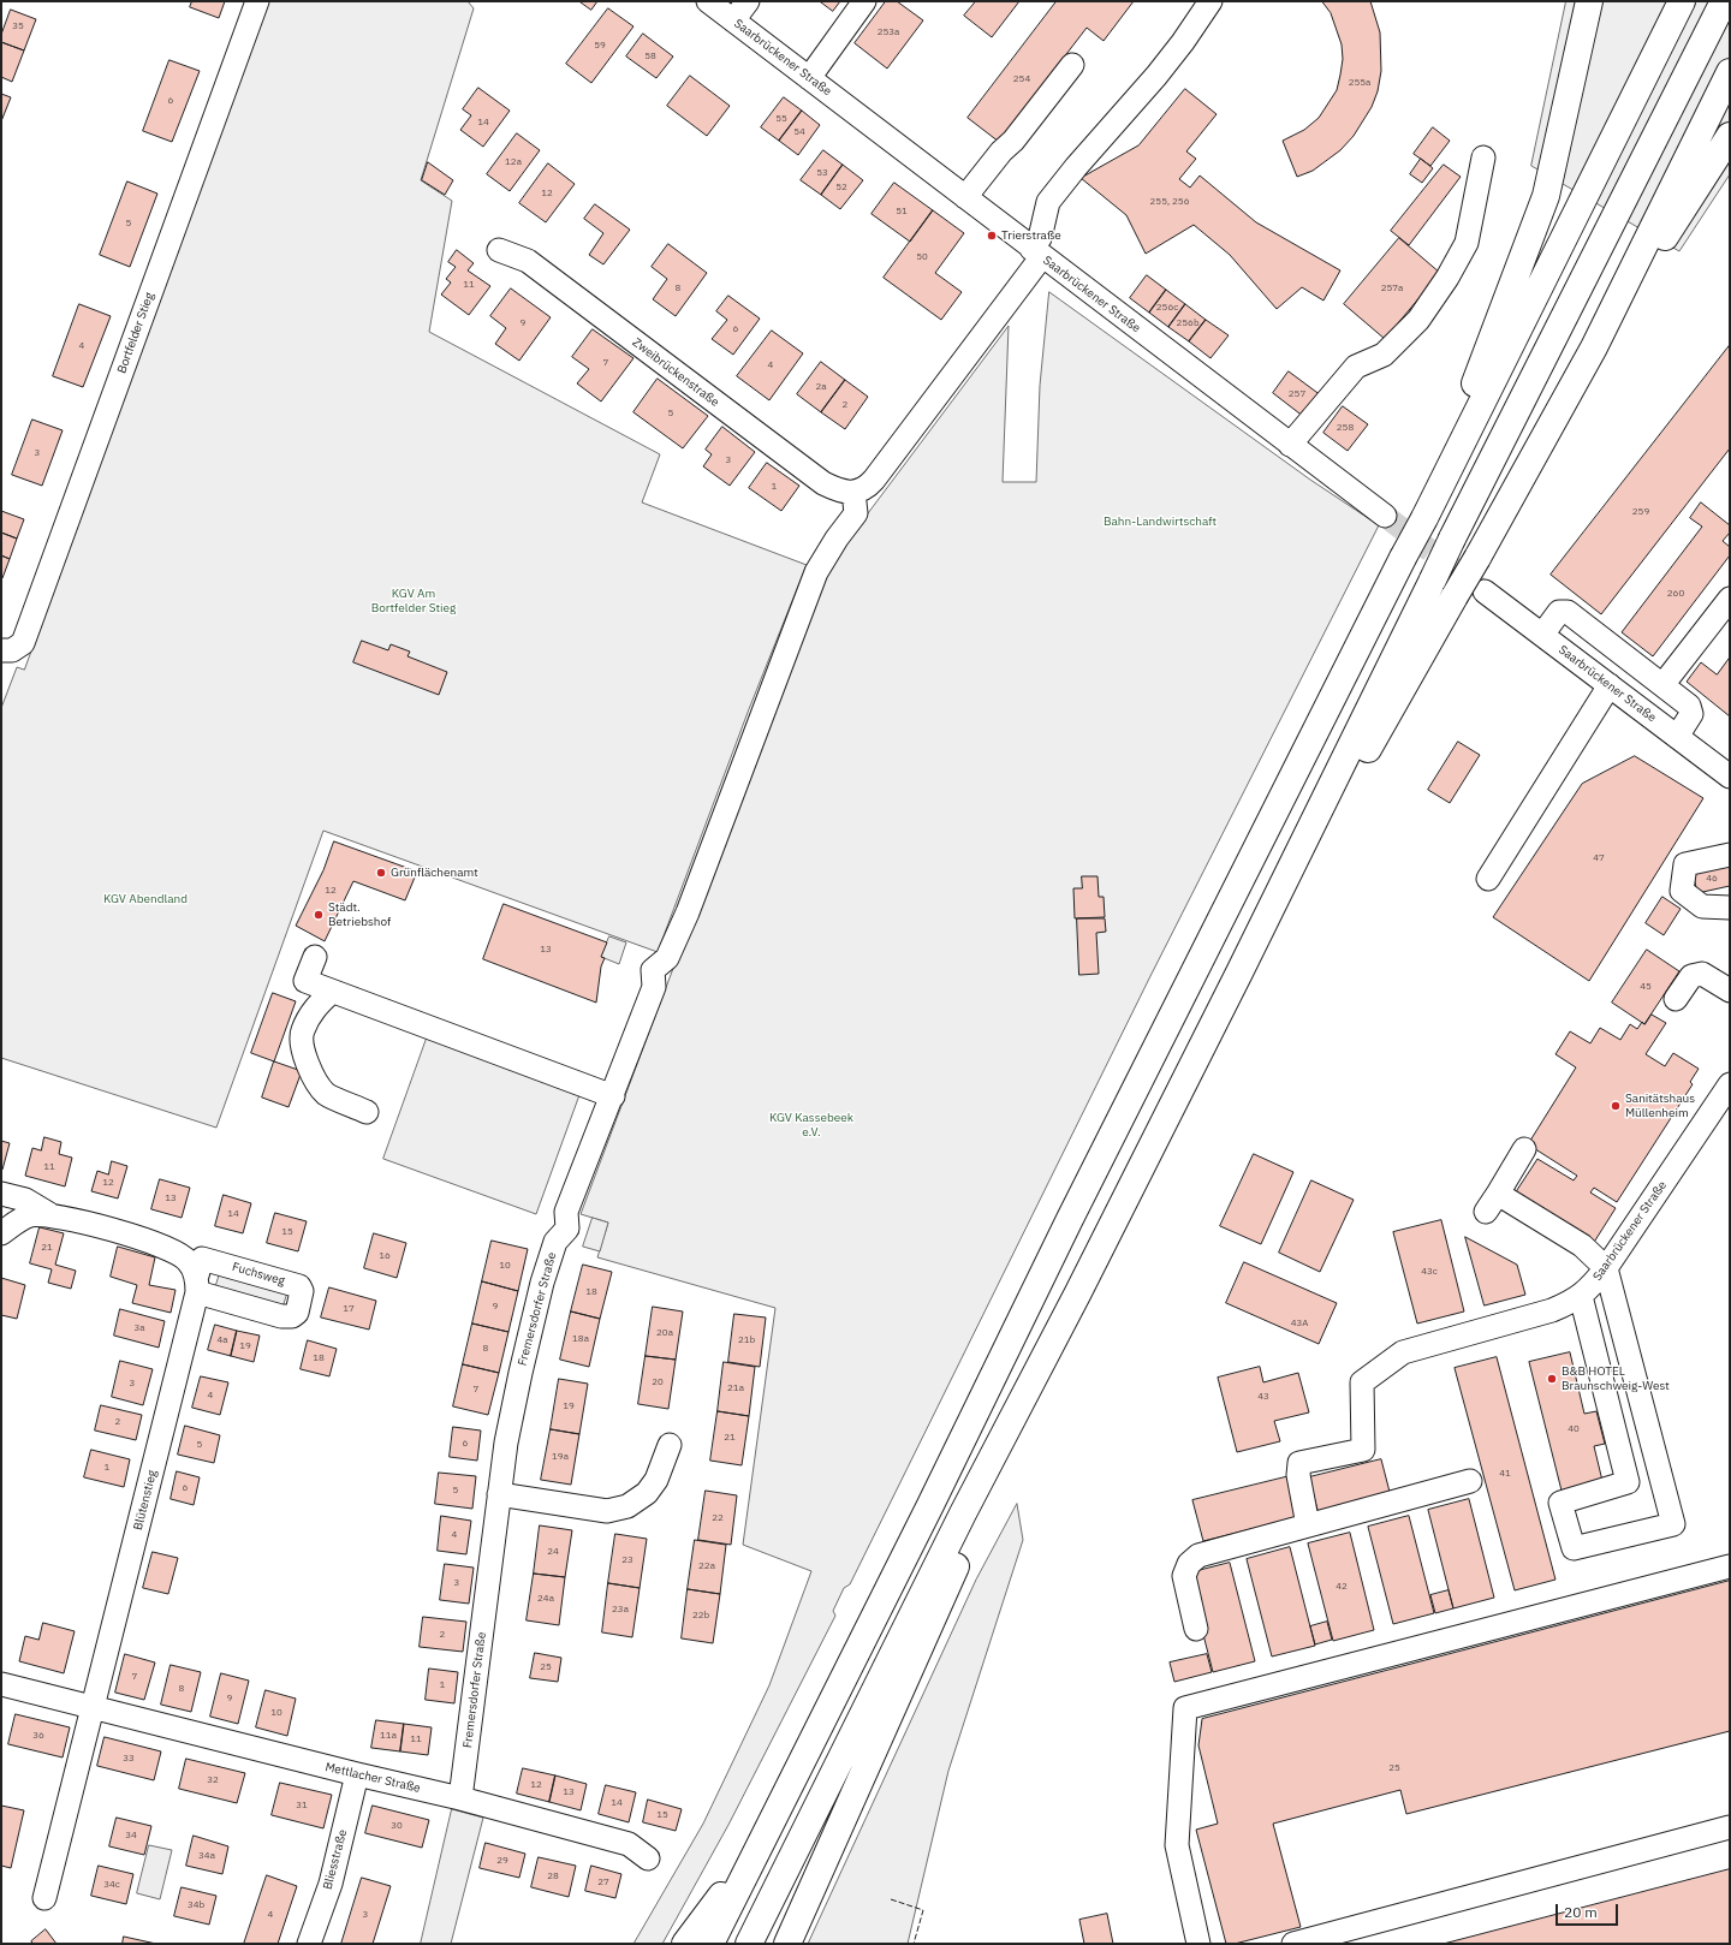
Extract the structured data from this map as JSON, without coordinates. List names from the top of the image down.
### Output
{
  "streets": {
    "street": [
      "Saarbrückener Straße",
      "Bortfelder Stieg",
      "Zweibrückenstraße",
      "Fremersdorfer Straße",
      "Blütenstieg",
      "Mettlacher Straße",
      "Bliesstraße"
    ]
  },
  "crossings": [
    ["Zweibrückenstraße", "Fremersdorfer Straße"],
    ["Fremersdorfer Straße", "Mettlacher Straße"],
    ["Blütenstieg", "Mettlacher Straße"],
    ["Mettlacher Straße", "Bliesstraße"]
  ],
  "parks": [
    "Bahn-Landwirtschaft",
    "KGV Am Bortfelder Stieg",
    "KGV Abendland",
    "KGV Kassebeek e.V."
  ],
  "places": [
    "Trierstraße",
    "Grünflächenamt",
    "Städt. Betriebshof",
    "Sanitätshaus Müllenheim",
    "B&B HOTEL Braunschweig-West"
  ],
  "house_numbers": [
    "35",
    "253a",
    "59",
    "58",
    "254",
    "255a",
    "6",
    "55",
    "14",
    "54",
    "12a",
    "53",
    "52",
    "12",
    "255, 256",
    "51",
    "5",
    "50",
    "11",
    "8",
    "257a",
    "256c",
    "9",
    "256b",
    "6",
    "4",
    "7",
    "4",
    "2a",
    "257",
    "2",
    "5",
    "258",
    "3",
    "3",
    "1",
    "259",
    "260",
    "47",
    "46",
    "12",
    "13",
    "45",
    "11",
    "12",
    "13",
    "14",
    "15",
    "21",
    "16",
    "10",
    "43c",
    "18",
    "9",
    "17",
    "43A",
    "3a",
    "20a",
    "18a",
    "4a",
    "21b",
    "19",
    "8",
    "18",
    "20",
    "3",
    "21a",
    "7",
    "4",
    "43",
    "19",
    "2",
    "40",
    "21",
    "6",
    "5",
    "19a",
    "1",
    "41",
    "6",
    "5",
    "22",
    "4",
    "24",
    "23",
    "22a",
    "3",
    "42",
    "24a",
    "23a",
    "22b",
    "2",
    "25",
    "7",
    "1",
    "8",
    "9",
    "10",
    "36",
    "11a",
    "11",
    "33",
    "25",
    "32",
    "12",
    "13",
    "14",
    "31",
    "15",
    "30",
    "34",
    "34a",
    "29",
    "28",
    "27",
    "34c",
    "34b",
    "4",
    "3"
  ],
  "scale_bar": "20 m"
}
